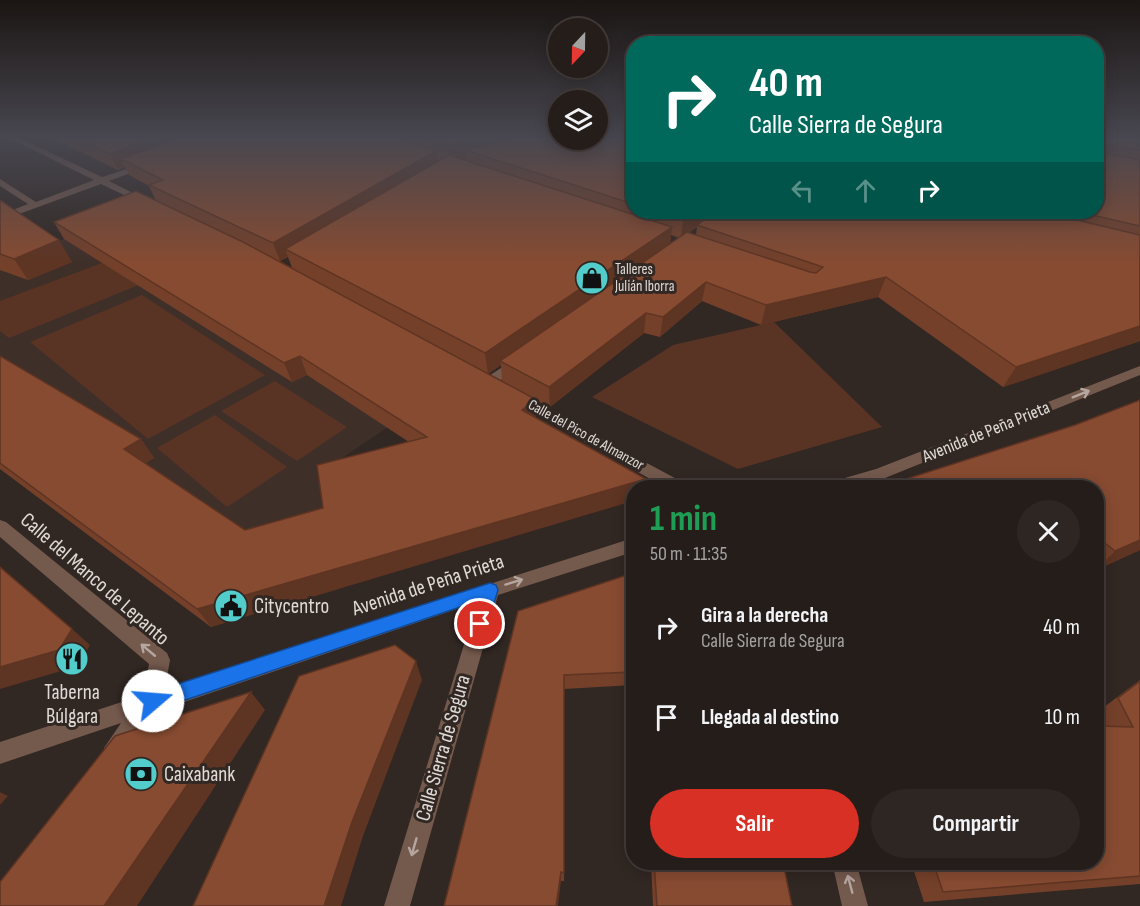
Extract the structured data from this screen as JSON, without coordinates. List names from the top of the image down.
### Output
{
  "streets": {
    "street": [
      "Avenida de Peña Prieta",
      "Calle del Pico de Almanzor",
      "Calle del Manco de Lepanto",
      "Calle Sierra de Segura"
    ]
  },
  "crossings": [
    ["Avenida de Peña Prieta", "Calle del Manco de Lepanto"],
    ["Avenida de Peña Prieta", "Calle Sierra de Segura"]
  ],
  "one_way": ["Avenida de Peña Prieta", "Calle del Manco de Lepanto", "Calle Sierra de Segura"],
  "places": {
    "shop": ["Talleres Julián Iborra"],
    "public building": ["Citycentro"],
    "restaurant": ["Taberna Búlgara"],
    "bank": ["Caixabank"]
  },
  "north": "bottom",
  "page": {
    "turn": ["40 m", "Calle Sierra de Segura"],
    "heading": ["1 min", "50 m · 11:35"],
    "list": [
      {
        "name": "Gira a la derecha",
        "note": "Calle Sierra de Segura",
        "value": "40 m"
      },
      {
        "name": "Llegada al destino",
        "value": "10 m"
      }
    ],
    "buttons": ["Salir", "Compartir"]
  }
}
